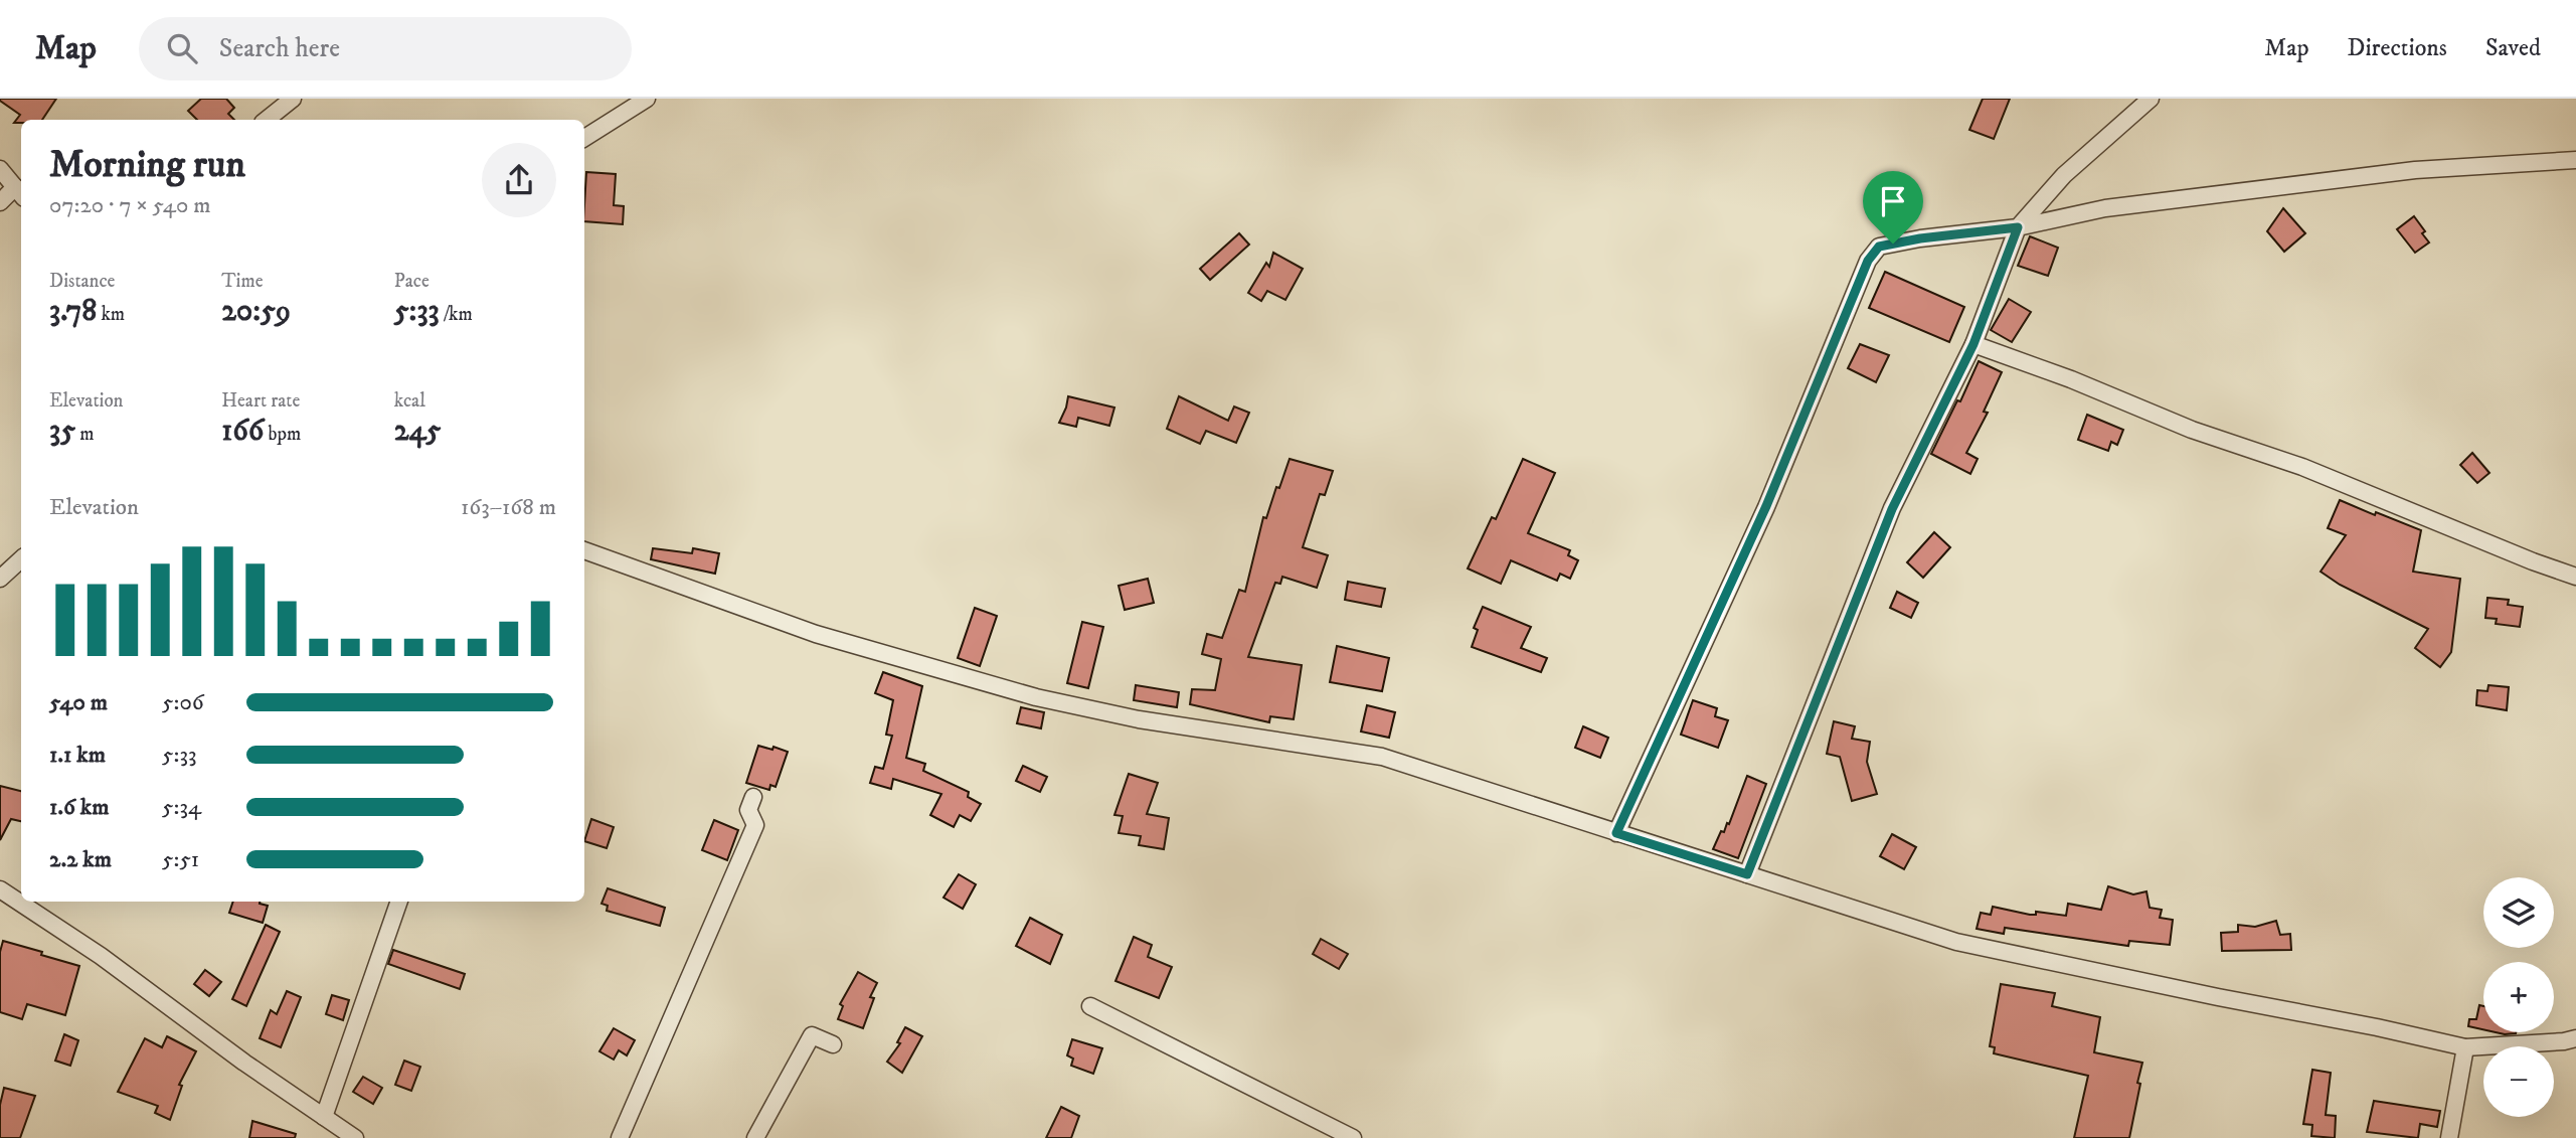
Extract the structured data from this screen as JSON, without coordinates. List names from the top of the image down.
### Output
{
  "page": {
    "header": "Map",
    "search": "Search here",
    "nav": ["Map", "Directions", "Saved"],
    "heading": ["Morning run", "07:20 · 7 × 540 m"],
    "stats": [
      ["Distance", "3.78 km"],
      ["Time", "20:59"],
      ["Pace", "5:33 /km"],
      ["Elevation", "35 m"],
      ["Heart rate", "166 bpm"],
      ["kcal", "245"]
    ],
    "chart": ["Elevation", "163–168 m"],
    "list": [
      {
        "name": "540 m",
        "note": "5:06"
      },
      {
        "name": "1.1 km",
        "note": "5:33"
      },
      {
        "name": "1.6 km",
        "note": "5:34"
      },
      {
        "name": "2.2 km",
        "note": "5:51"
      }
    ],
    "map_buttons": ["+", "−"]
  }
}
